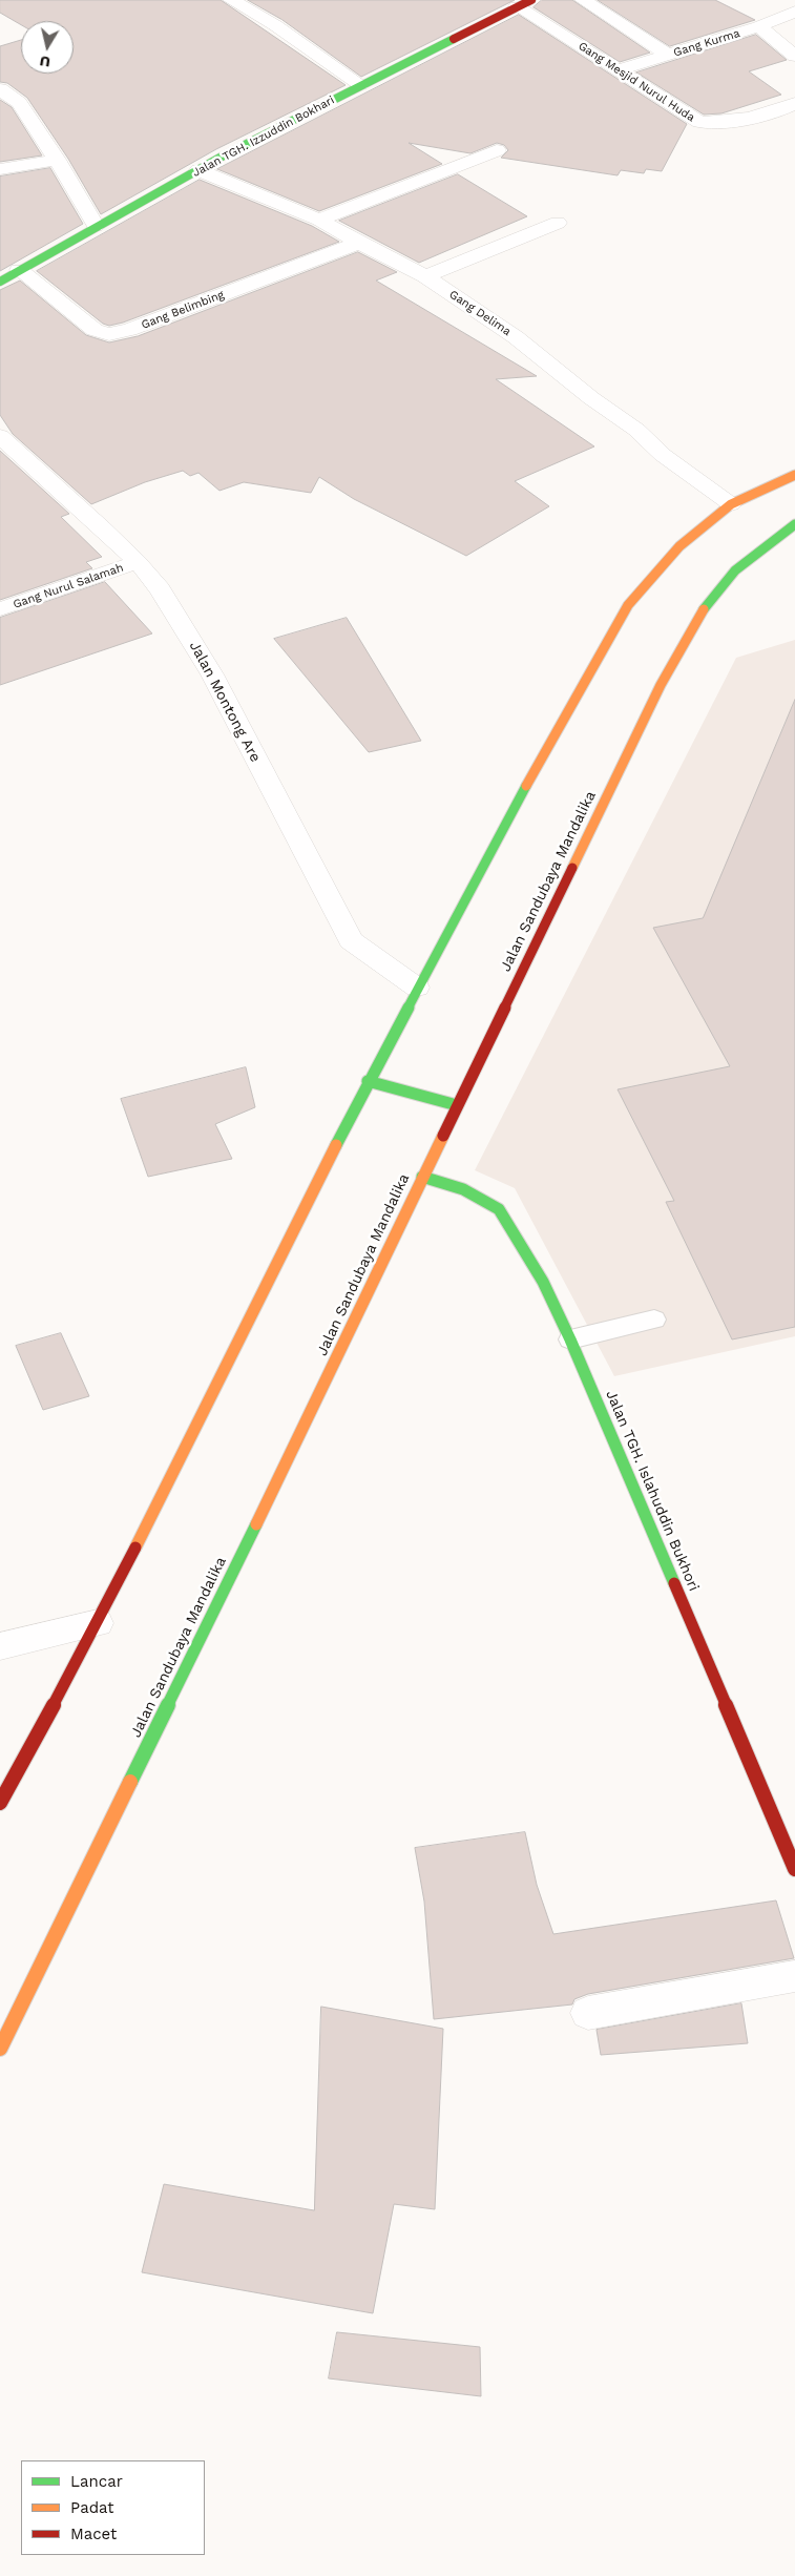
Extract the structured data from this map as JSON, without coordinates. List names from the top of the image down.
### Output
{
  "streets": {
    "main road": ["Jalan TGH. Izzuddin Bokhari", "Jalan Sandubaya Mandalika", "Jalan TGH. Islahuddin Bukhori"],
    "street": [
      "Gang Kurma",
      "Gang Mesjid Nurul Huda",
      "Gang Belimbing",
      "Gang Delima",
      "Gang Nurul Salamah",
      "Jalan Montong Are"
    ]
  },
  "crossings": [
    ["Gang Kurma", "Gang Mesjid Nurul Huda"],
    ["Gang Mesjid Nurul Huda", "Jalan TGH. Izzuddin Bokhari"],
    ["Jalan TGH. Izzuddin Bokhari", "Gang Belimbing"],
    ["Jalan TGH. Izzuddin Bokhari", "Gang Delima"],
    ["Gang Belimbing", "Gang Delima"],
    ["Gang Nurul Salamah", "Jalan Montong Are"],
    ["Jalan Sandubaya Mandalika", "Jalan TGH. Islahuddin Bukhori"]
  ],
  "legend": ["Lancar", "Padat", "Macet"],
  "north": "bottom"
}
